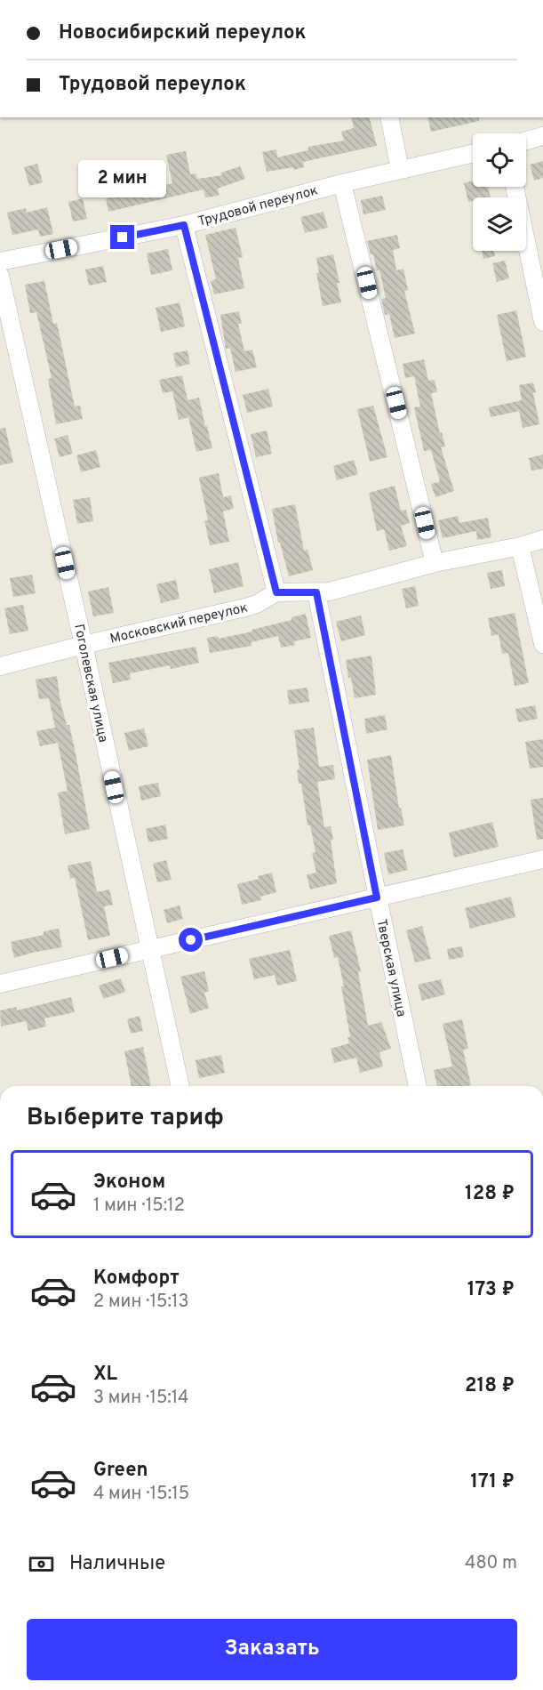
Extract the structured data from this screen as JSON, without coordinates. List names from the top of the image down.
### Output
{
  "streets": {
    "street": [
      "Трудовой переулок",
      "Московский переулок",
      "Гоголевская улица",
      "Тверская улица"
    ]
  },
  "crossings": [
    ["Московский переулок", "Гоголевская улица"],
    ["Московский переулок", "Тверская улица"]
  ],
  "page": {
    "banner": ["Новосибирский переулок", "Трудовой переулок"],
    "bubble": "2 мин",
    "heading": "Выберите тариф",
    "list": [
      {
        "name": "Эконом",
        "note": "1 мин · 15:12",
        "value": "128 ₽"
      },
      {
        "name": "Комфорт",
        "note": "2 мин · 15:13",
        "value": "173 ₽"
      },
      {
        "name": "XL",
        "note": "3 мин · 15:14",
        "value": "218 ₽"
      },
      {
        "name": "Green",
        "note": "4 мин · 15:15",
        "value": "171 ₽"
      }
    ],
    "pay": ["Наличные", "480 m"],
    "buttons": "Заказать"
  }
}
